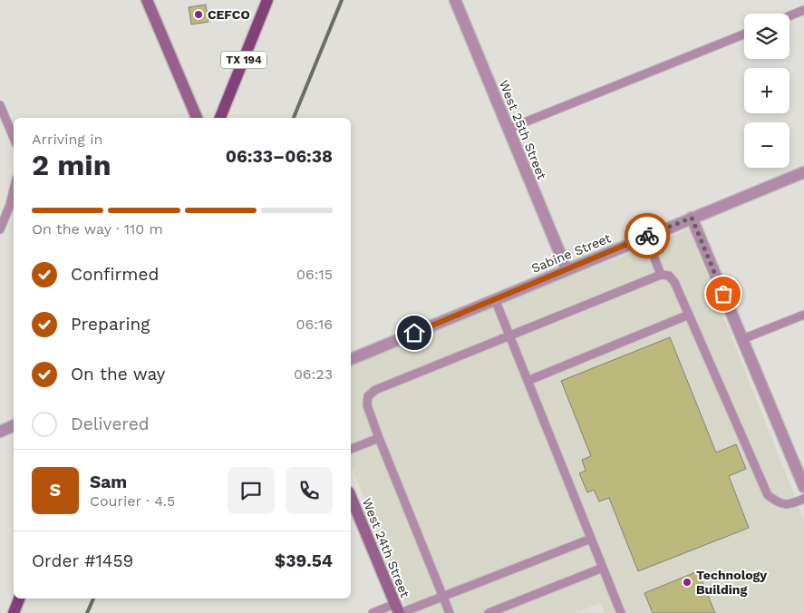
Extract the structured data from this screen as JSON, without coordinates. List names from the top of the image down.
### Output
{
  "streets": {
    "main road": ["TX 194", "West 24th Street"],
    "street": ["West 25th Street", "Sabine Street"]
  },
  "crossings": [
    ["West 25th Street", "Sabine Street"]
  ],
  "places": ["CEFCO", "Technology Building"],
  "page": {
    "map_buttons": ["+", "−"],
    "heading": ["2 min", "Arriving in", "06:33–06:38"],
    "panel": [
      "Sam",
      "Courier · 4.5",
      "Order #1459",
      "$39.54"
    ],
    "bar": "On the way · 110 m",
    "list": [
      ["Confirmed", "06:15"],
      ["Preparing", "06:16"],
      ["On the way", "06:23"],
      "Delivered"
    ],
    "round": "S"
  }
}
